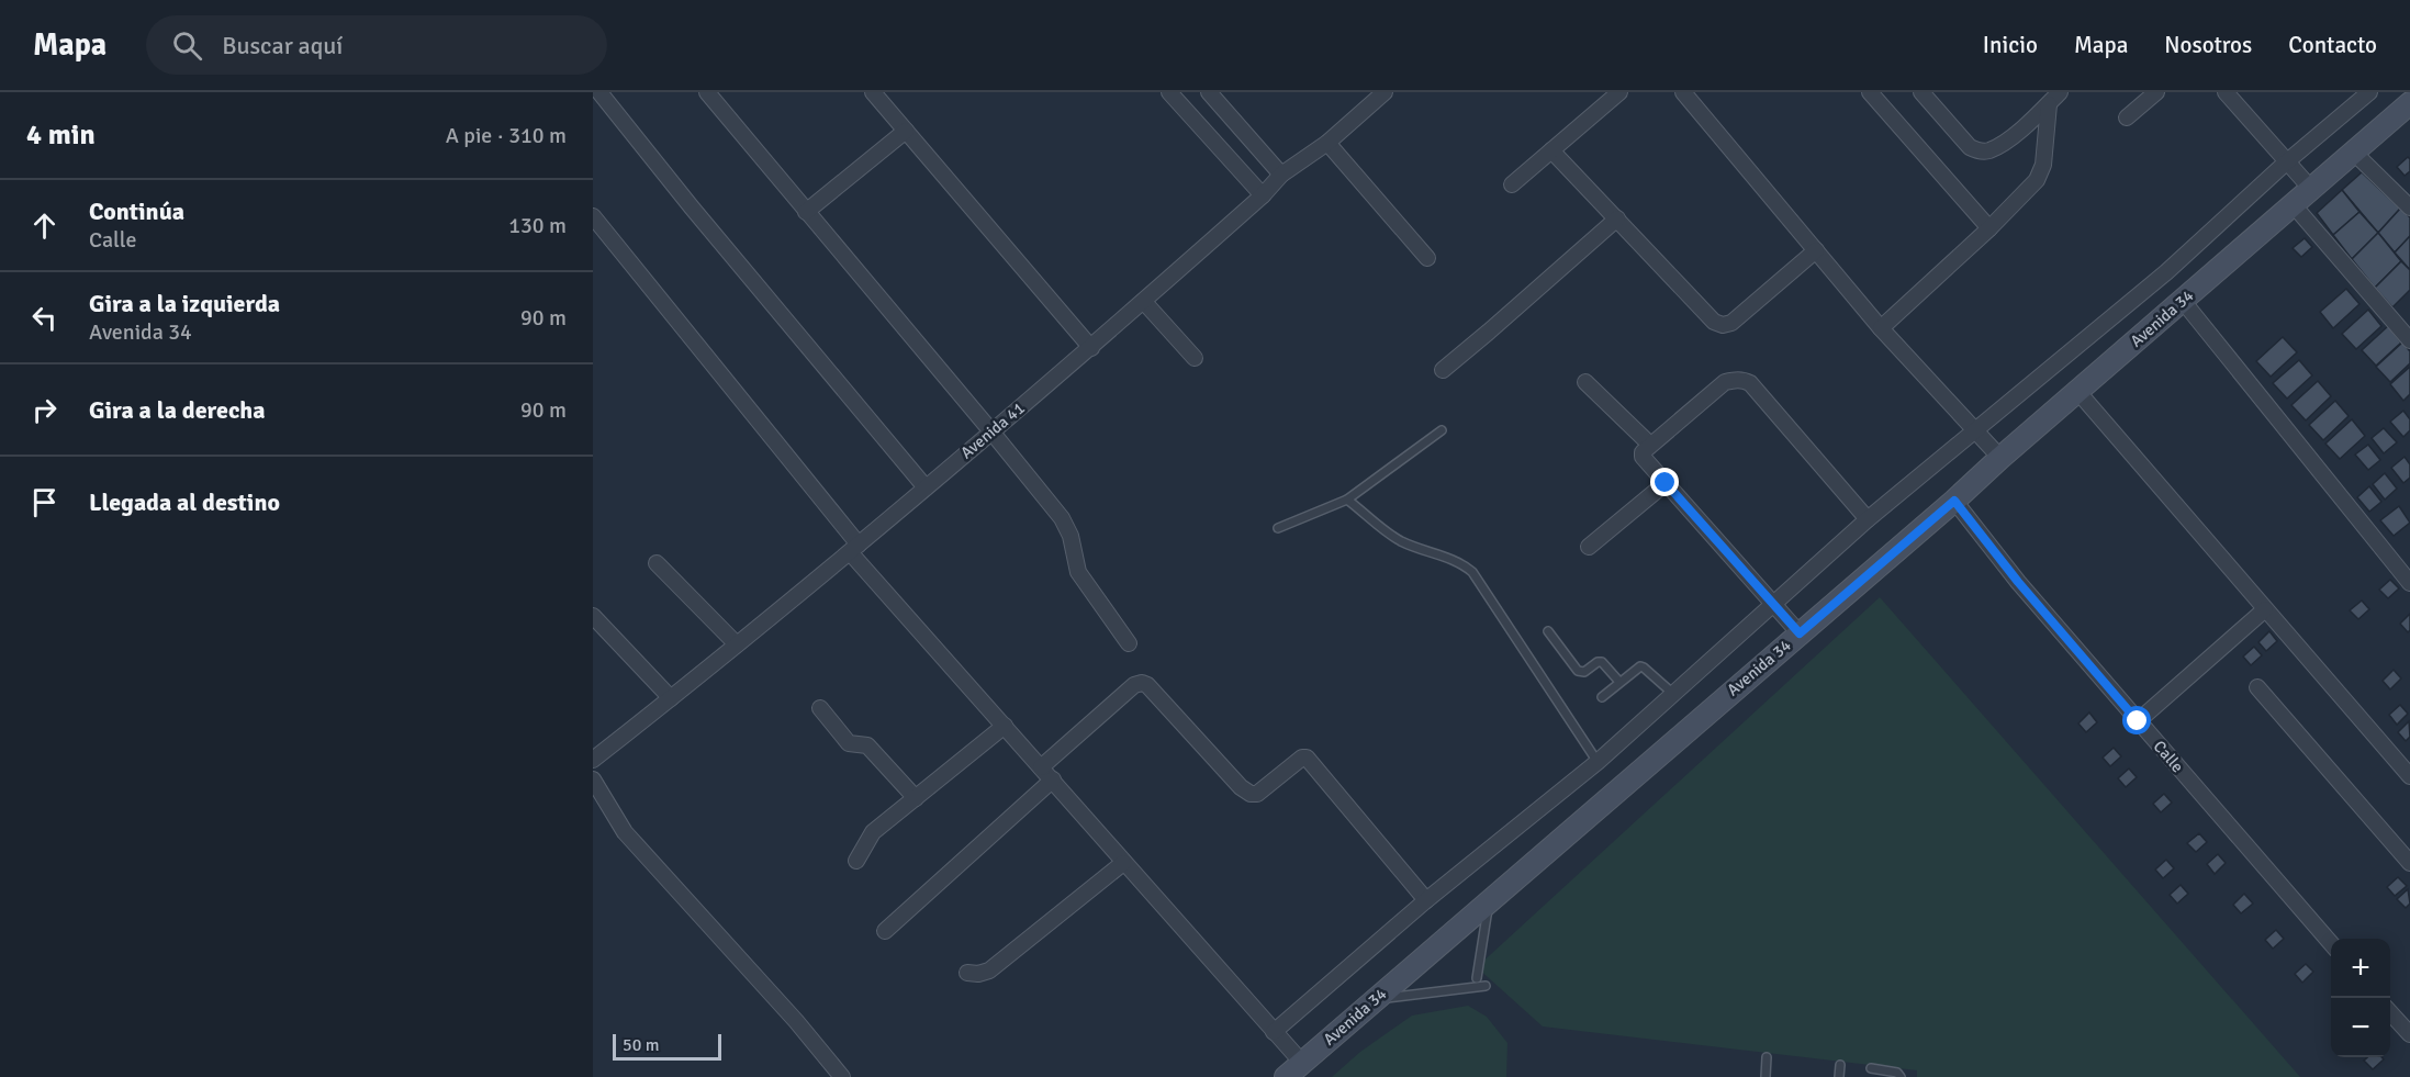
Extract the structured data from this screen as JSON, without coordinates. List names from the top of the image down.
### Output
{
  "streets": {
    "street": ["Avenida 34", "Avenida 41", "Calle"]
  },
  "crossings": [
    ["Avenida 34", "Calle"]
  ],
  "scale_bar": "50 m",
  "page": {
    "header": "Mapa",
    "search": "Buscar aquí",
    "nav": [
      "Inicio",
      "Mapa",
      "Nosotros",
      "Contacto"
    ],
    "heading": ["4 min", "A pie · 310 m"],
    "list": [
      ["Continúa", "Calle", "130 m"],
      ["Gira a la izquierda", "Avenida 34", "90 m"],
      ["Gira a la derecha", "90 m"],
      "Llegada al destino"
    ],
    "map_buttons": ["+", "−"],
    "scale": "50 m"
  }
}
